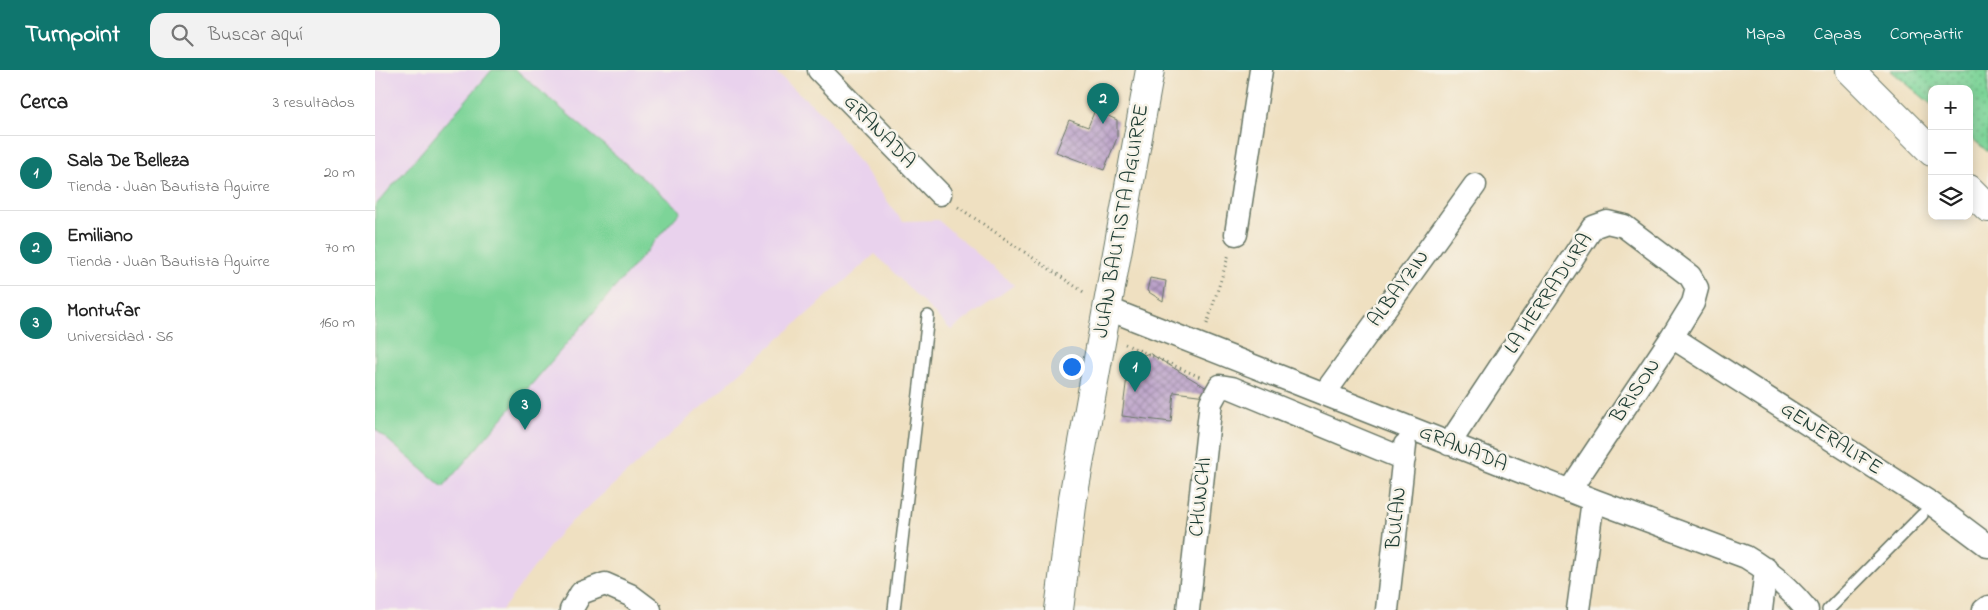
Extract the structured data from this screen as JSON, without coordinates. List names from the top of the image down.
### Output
{
  "streets": {
    "main road": ["JUAN BAUTISTA AGUIRRE"],
    "street": [
      "GRANADA",
      "ALBAYZIN",
      "LA HERRADURA",
      "BRISON",
      "GENERALIFE",
      "CHUNCHI",
      "BULAN"
    ]
  },
  "crossings": [
    ["GRANADA", "JUAN BAUTISTA AGUIRRE"],
    ["GRANADA", "ALBAYZIN"],
    ["GRANADA", "LA HERRADURA"],
    ["GRANADA", "BRISON"],
    ["GRANADA", "BULAN"],
    ["LA HERRADURA", "BRISON"],
    ["BRISON", "GENERALIFE"]
  ],
  "page": {
    "header": "Turnpoint",
    "search": "Buscar aquí",
    "nav": ["Mapa", "Capas", "Compartir"],
    "heading": ["Cerca", "3 resultados"],
    "pins": ["2", "1", "3"],
    "map_buttons": ["+", "−"],
    "list": [
      {
        "mark": "1",
        "name": "Sala De Belleza",
        "note": "Tienda · Juan Bautista Aguirre",
        "value": "20 m"
      },
      {
        "mark": "2",
        "name": "Emiliano",
        "note": "Tienda · Juan Bautista Aguirre",
        "value": "70 m"
      },
      {
        "mark": "3",
        "name": "Montufar",
        "note": "Universidad · S6",
        "value": "160 m"
      }
    ]
  }
}
